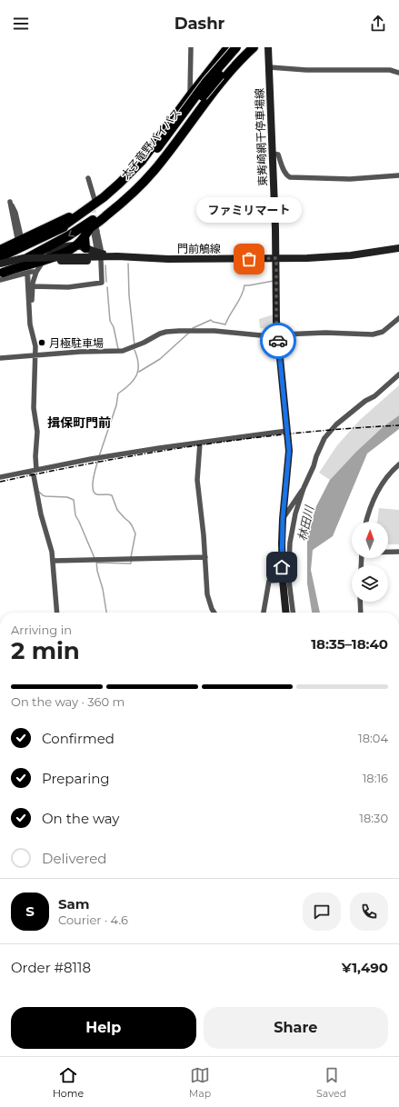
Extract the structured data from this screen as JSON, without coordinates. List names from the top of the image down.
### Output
{
  "streets": {
    "highway": ["太子竜野バイパス"],
    "main road": ["東觜崎網干停車場線", "門前鵤線"]
  },
  "crossings": [
    ["東觜崎網干停車場線", "門前鵤線"],
    ["太子竜野バイパス", "門前鵤線"]
  ],
  "districts": ["揖保町門前"],
  "water": ["林田川"],
  "places": ["ファミリマート", "月極駐車場"],
  "north": "top",
  "page": {
    "header": "Dashr",
    "bubble": "ファミリマート",
    "heading": ["2 min", "Arriving in", "18:35–18:40"],
    "panel": [
      "Sam",
      "Courier · 4.6",
      "Order #8118",
      "¥1,490"
    ],
    "bar": "On the way · 360 m",
    "list": [
      ["Confirmed", "18:04"],
      ["Preparing", "18:16"],
      ["On the way", "18:30"],
      "Delivered"
    ],
    "round": "S",
    "buttons": ["Help", "Share"],
    "tabs": ["Home", "Map", "Saved"]
  }
}
